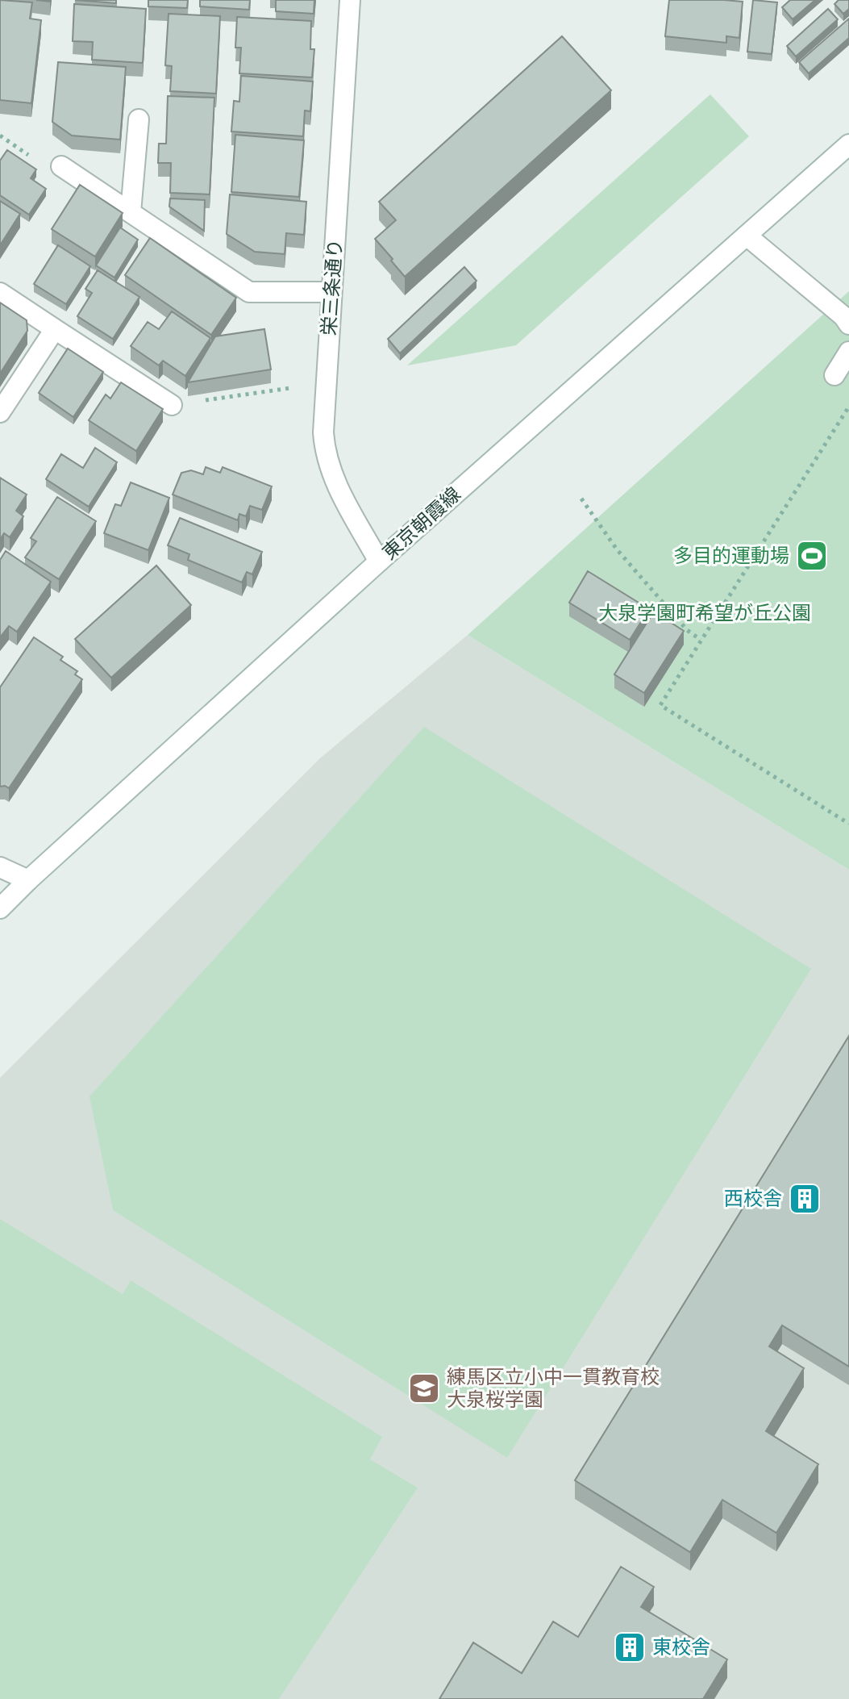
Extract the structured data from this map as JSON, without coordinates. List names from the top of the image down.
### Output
{
  "streets": {
    "main road": ["栄三条通り", "東京朝霞線"]
  },
  "crossings": [
    ["栄三条通り", "東京朝霞線"]
  ],
  "parks": ["大泉学園町希望が丘公園"],
  "places": {
    "sports": ["多目的運動場"],
    "building": ["西校舎", "東校舎"],
    "school or university": ["練馬区立小中一貫教育校 大泉桜学園"]
  }
}
